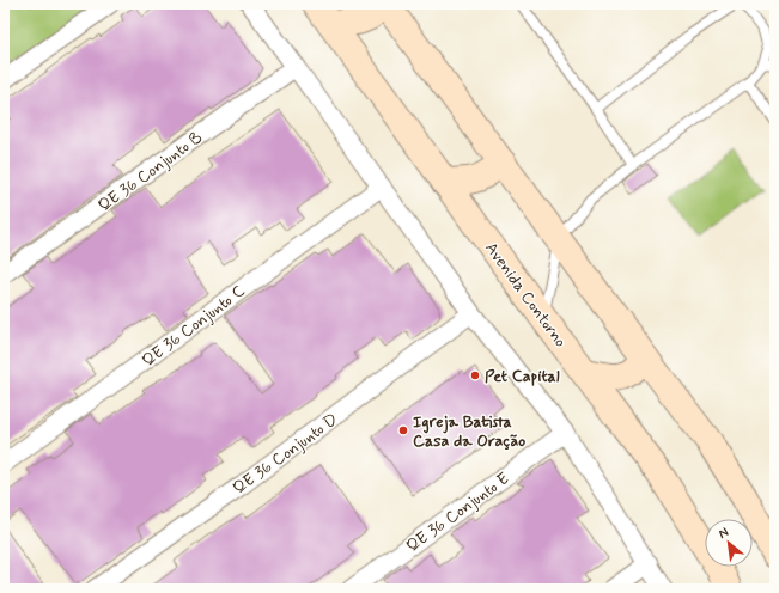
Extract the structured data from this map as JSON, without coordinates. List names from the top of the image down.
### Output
{
  "streets": {
    "main road": ["Avenida Contorno"],
    "street": [
      "QE 36 Conjunto B",
      "QE 36 Conjunto C",
      "QE 36 Conjunto D",
      "QE 36 Conjunto E"
    ]
  },
  "places": ["Pet Capital", "Igreja Batista Casa da Oração"],
  "north": "top left"
}
